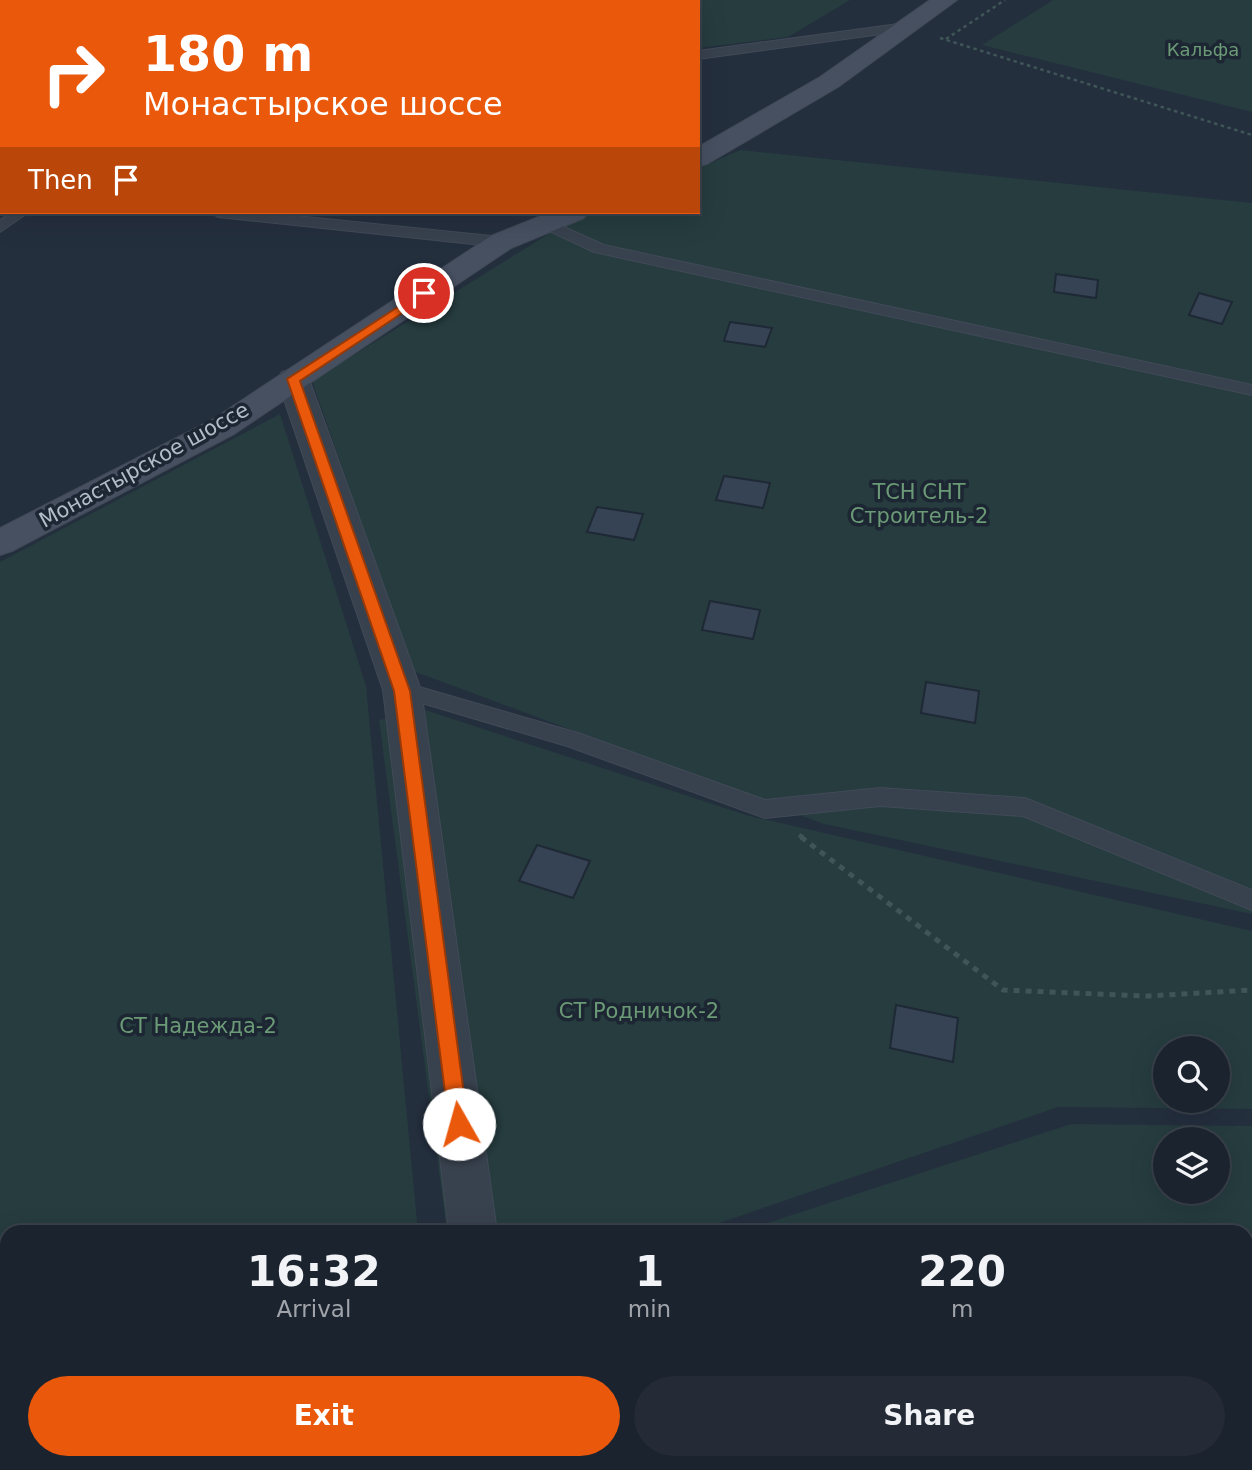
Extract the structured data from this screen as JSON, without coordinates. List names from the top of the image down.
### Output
{
  "streets": {
    "main road": ["Монастырское шоссе"]
  },
  "parks": [
    "Кальфа",
    "ТСН СНТ Строитель-2",
    "СТ Родничок-2",
    "СТ Надежда-2"
  ],
  "page": {
    "turn": ["180 m", "Монастырское шоссе"],
    "then": "Then",
    "eta": [
      "16:32",
      "Arrival",
      "1",
      "min",
      "220",
      "m"
    ],
    "buttons": ["Exit", "Share"]
  }
}
